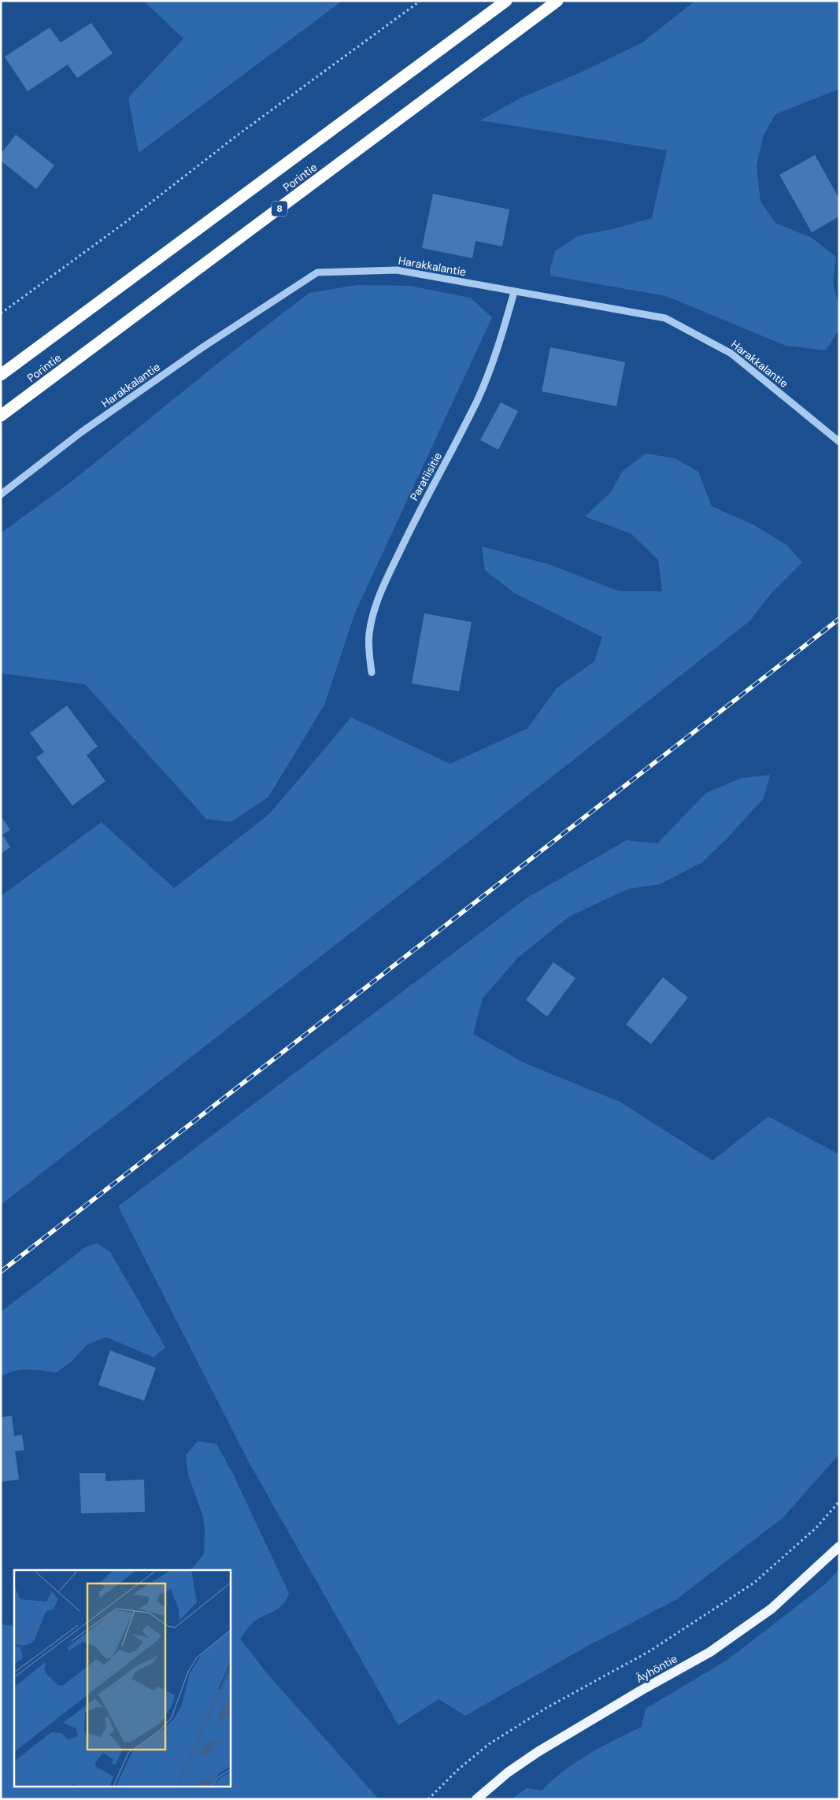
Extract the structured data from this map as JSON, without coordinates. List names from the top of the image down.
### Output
{
  "streets": {
    "highway": ["Porintie", "8"],
    "main road": ["Äyhöntie"],
    "street": ["Harakkalantie", "Paratiisitie"]
  },
  "crossings": [
    ["Harakkalantie", "Paratiisitie"]
  ]
}
